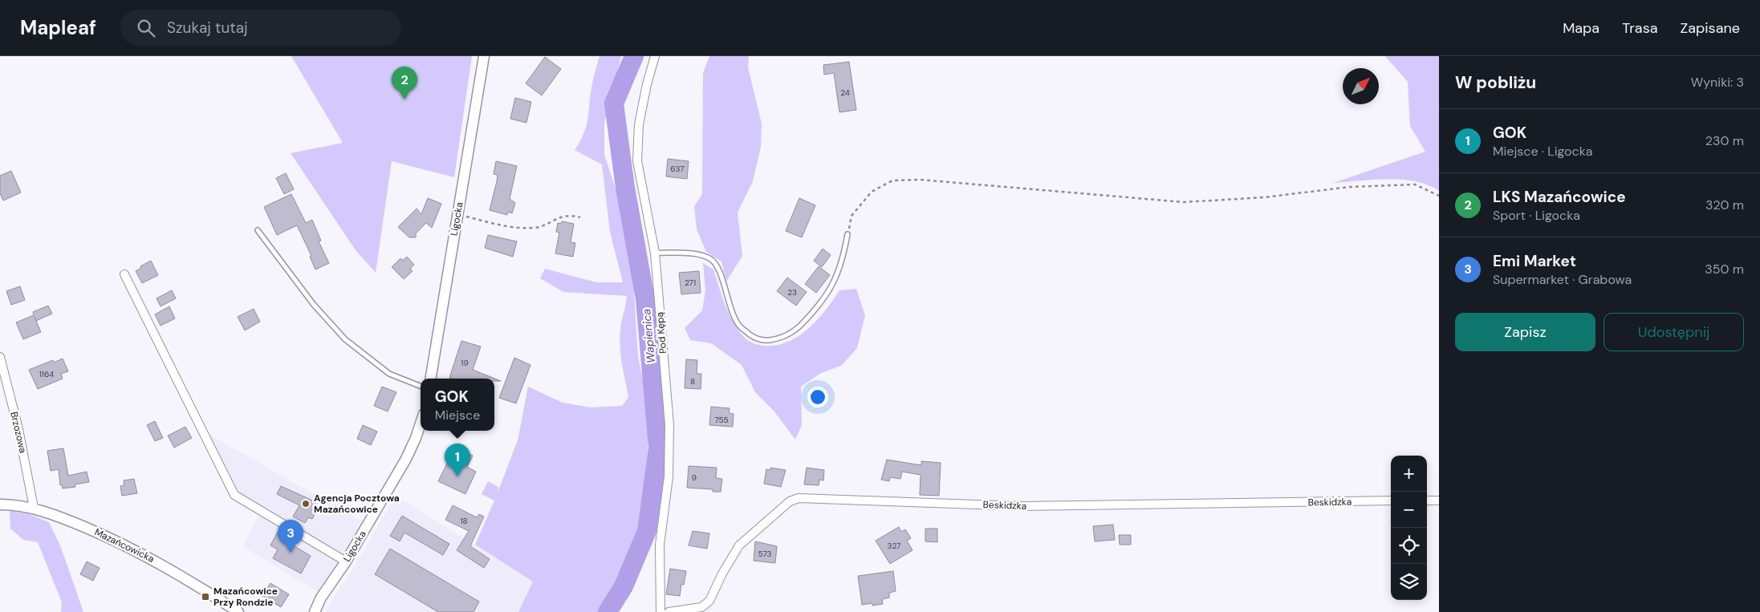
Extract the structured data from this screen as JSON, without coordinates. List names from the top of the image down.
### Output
{
  "streets": {
    "street": [
      "Ligocka",
      "Pod Kępą",
      "Brzozowa",
      "Beskidzka",
      "Mazańcowicka"
    ]
  },
  "crossings": [
    ["Brzozowa", "Mazańcowicka"]
  ],
  "water": ["Wapienica"],
  "places": {
    "other": ["Agencja Pocztowa Mazańcowice"],
    "transit": ["Mazańcowice Przy Rondzie"]
  },
  "house_numbers": [
    "24",
    "637",
    "271",
    "23",
    "19",
    "1164",
    "8",
    "755",
    "9",
    "18",
    "327",
    "573"
  ],
  "north": "top right",
  "page": {
    "header": "Mapleaf",
    "search": "Szukaj tutaj",
    "nav": ["Mapa", "Trasa", "Zapisane"],
    "heading": ["W pobliżu", "Wyniki: 3"],
    "pins": ["2", "1", "3"],
    "list": [
      {
        "mark": "1",
        "name": "GOK",
        "note": "Miejsce · Ligocka",
        "value": "230 m"
      },
      {
        "mark": "2",
        "name": "LKS Mazańcowice",
        "note": "Sport · Ligocka",
        "value": "320 m"
      },
      {
        "mark": "3",
        "name": "Emi Market",
        "note": "Supermarket · Grabowa",
        "value": "350 m"
      }
    ],
    "buttons": ["Zapisz", "Udostępnij"],
    "popup": ["GOK", "Miejsce"],
    "map_buttons": ["+", "−"]
  }
}
